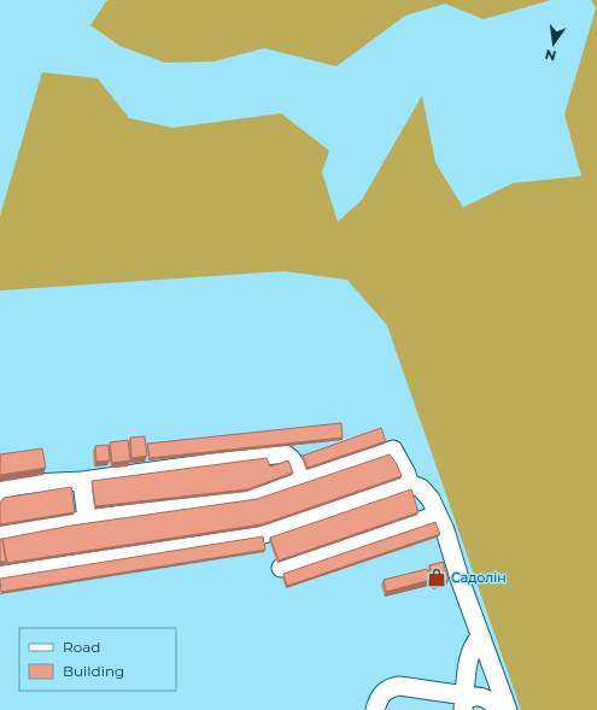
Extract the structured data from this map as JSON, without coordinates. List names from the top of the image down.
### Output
{
  "places": {
    "shop": ["Садолін"]
  },
  "legend": ["Road", "Building"],
  "north": "bottom"
}
